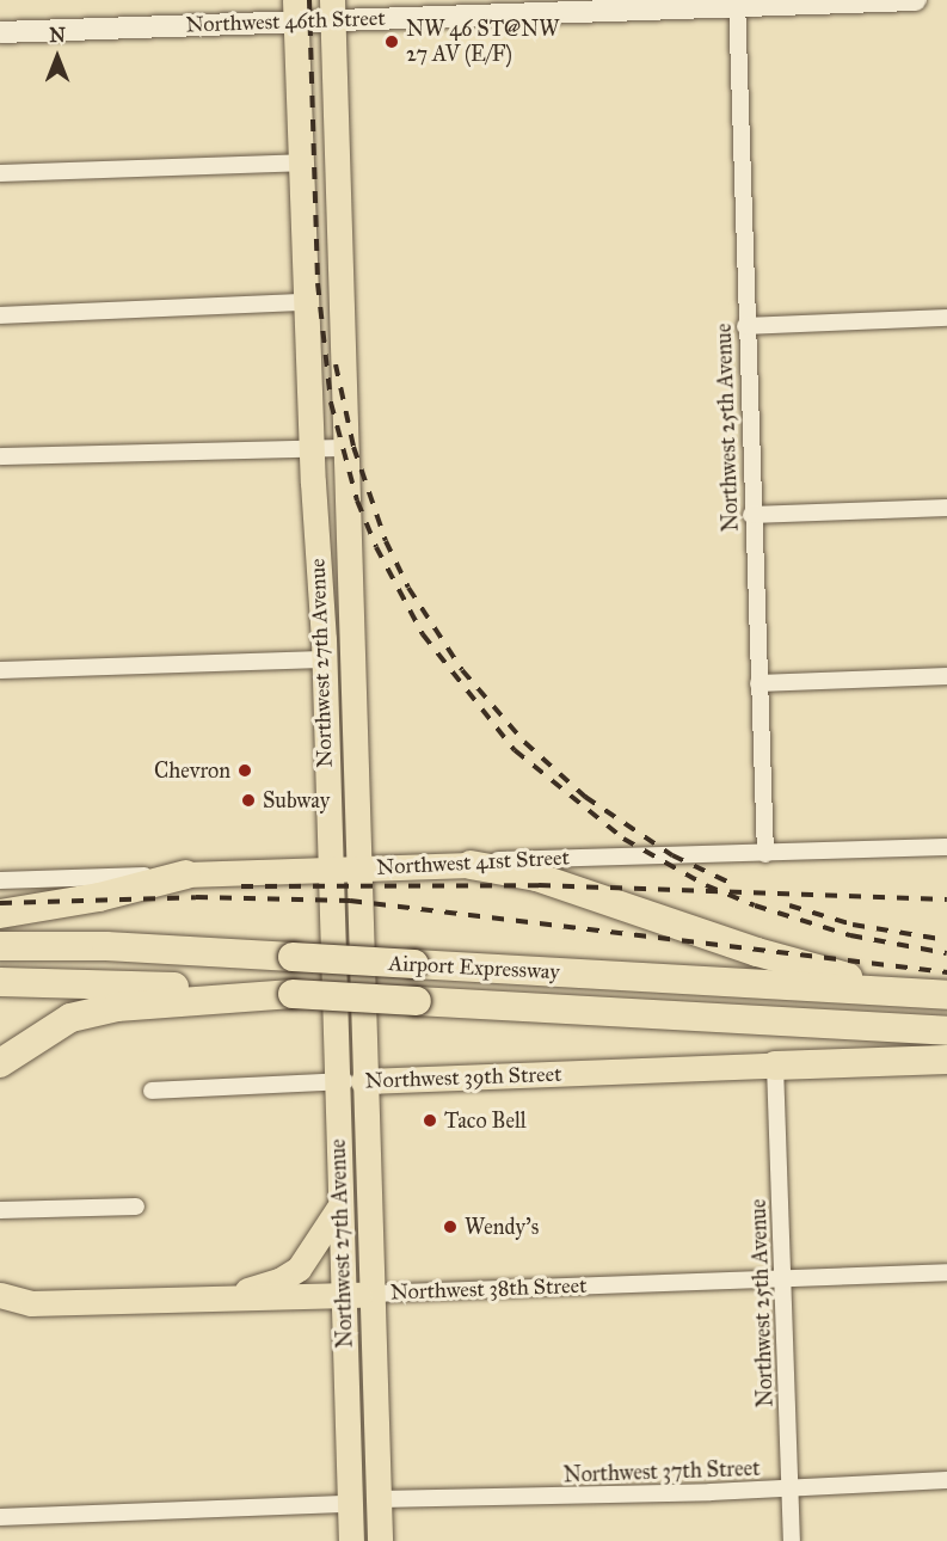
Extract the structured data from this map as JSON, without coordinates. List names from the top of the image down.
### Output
{
  "streets": {
    "highway": ["Airport Expressway"],
    "main road": [
      "Northwest 27th Avenue",
      "Northwest 41st Street",
      "Northwest 39th Street",
      "Northwest 38th Street"
    ],
    "street": ["Northwest 46th Street", "Northwest 25th Avenue", "Northwest 37th Street"]
  },
  "crossings": [
    ["Northwest 46th Street", "Northwest 25th Avenue"],
    ["Northwest 46th Street", "Northwest 27th Avenue"],
    ["Northwest 25th Avenue", "Northwest 41st Street"],
    ["Northwest 25th Avenue", "Northwest 39th Street"],
    ["Northwest 25th Avenue", "Northwest 38th Street"],
    ["Northwest 25th Avenue", "Northwest 37th Street"],
    ["Northwest 27th Avenue", "Northwest 41st Street"],
    ["Northwest 27th Avenue", "Northwest 39th Street"],
    ["Northwest 27th Avenue", "Northwest 38th Street"],
    ["Northwest 27th Avenue", "Northwest 37th Street"]
  ],
  "places": [
    "NW 46 ST@NW 27 AV (E/F)",
    "Chevron",
    "Subway",
    "Taco Bell",
    "Wendy's"
  ],
  "north": "top"
}
